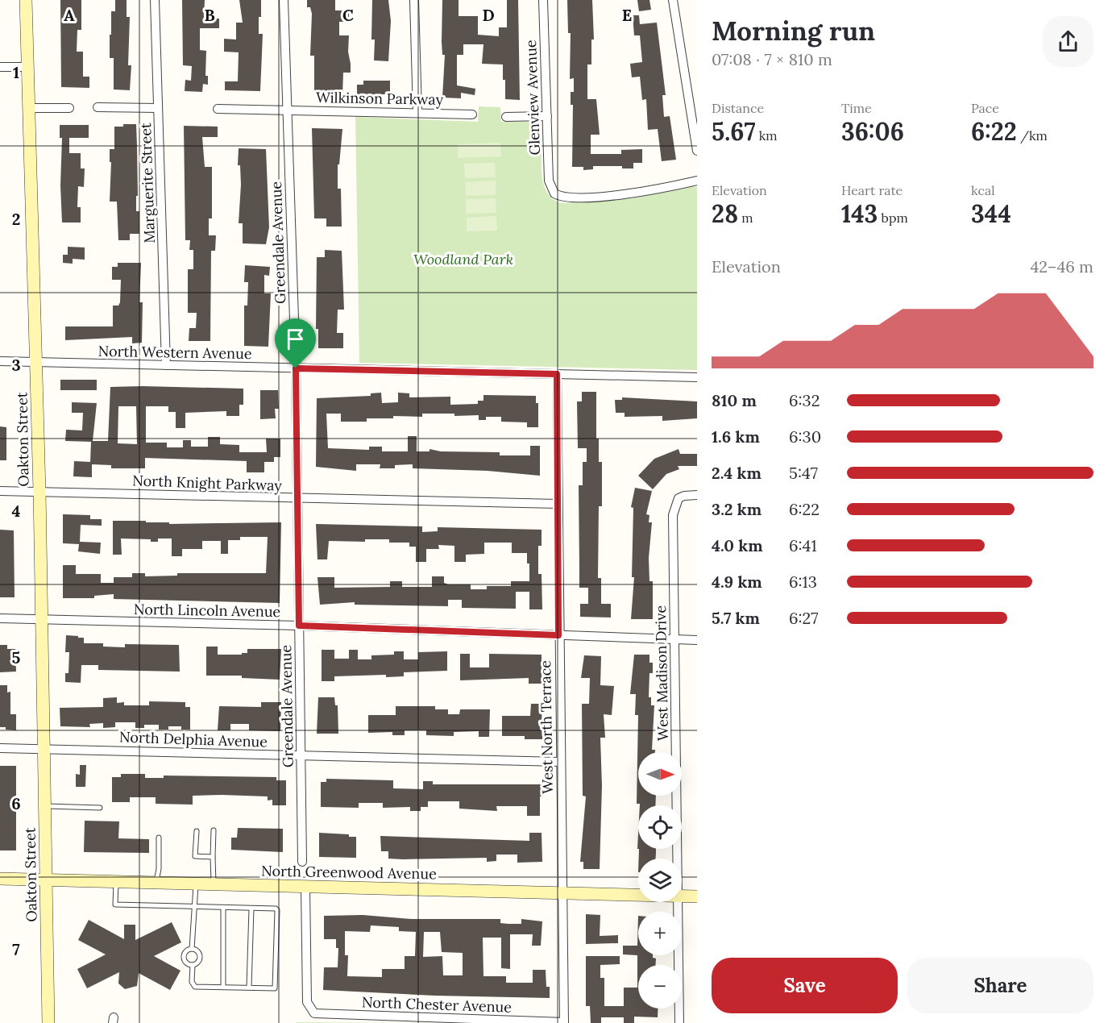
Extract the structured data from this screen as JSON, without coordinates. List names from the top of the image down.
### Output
{
  "streets": {
    "main road": ["Oakton Street", "North Greenwood Avenue"],
    "street": [
      "Glenview Avenue",
      "Wilkinson Parkway",
      "Marguerite Street",
      "Greendale Avenue",
      "North Western Avenue",
      "North Knight Parkway",
      "North Lincoln Avenue",
      "West Madison Drive",
      "West North Terrace",
      "North Delphia Avenue",
      "North Chester Avenue"
    ]
  },
  "crossings": [
    ["Wilkinson Parkway", "Greendale Avenue"],
    ["Marguerite Street", "North Western Avenue"],
    ["Greendale Avenue", "North Western Avenue"],
    ["Greendale Avenue", "North Knight Parkway"],
    ["Greendale Avenue", "North Lincoln Avenue"],
    ["Greendale Avenue", "North Delphia Avenue"],
    ["North Western Avenue", "Oakton Street"],
    ["North Western Avenue", "West North Terrace"],
    ["Oakton Street", "North Knight Parkway"],
    ["Oakton Street", "North Lincoln Avenue"],
    ["Oakton Street", "North Delphia Avenue"],
    ["Oakton Street", "North Greenwood Avenue"],
    ["North Knight Parkway", "West North Terrace"],
    ["North Lincoln Avenue", "West Madison Drive"],
    ["North Lincoln Avenue", "West North Terrace"],
    ["West North Terrace", "North Delphia Avenue"],
    ["West North Terrace", "North Greenwood Avenue"],
    ["West North Terrace", "North Chester Avenue"],
    ["North Greenwood Avenue", "North Chester Avenue"]
  ],
  "parks": ["Woodland Park"],
  "north": "right",
  "page": {
    "heading": ["Morning run", "07:08 · 7 × 810 m"],
    "stats": [
      ["Distance", "5.67 km"],
      ["Time", "36:06"],
      ["Pace", "6:22 /km"],
      ["Elevation", "28 m"],
      ["Heart rate", "143 bpm"],
      ["kcal", "344"]
    ],
    "chart": ["Elevation", "42–46 m"],
    "list": [
      {
        "name": "810 m",
        "note": "6:32"
      },
      {
        "name": "1.6 km",
        "note": "6:30"
      },
      {
        "name": "2.4 km",
        "note": "5:47"
      },
      {
        "name": "3.2 km",
        "note": "6:22"
      },
      {
        "name": "4.0 km",
        "note": "6:41"
      },
      {
        "name": "4.9 km",
        "note": "6:13"
      },
      {
        "name": "5.7 km",
        "note": "6:27"
      }
    ],
    "map_buttons": ["+", "−"],
    "buttons": ["Save", "Share"]
  },
  "grid": {
    "columns": [
      "A",
      "B",
      "C",
      "D",
      "E"
    ],
    "rows": [
      "1",
      "2",
      "3",
      "4",
      "5",
      "6",
      "7"
    ]
  }
}
